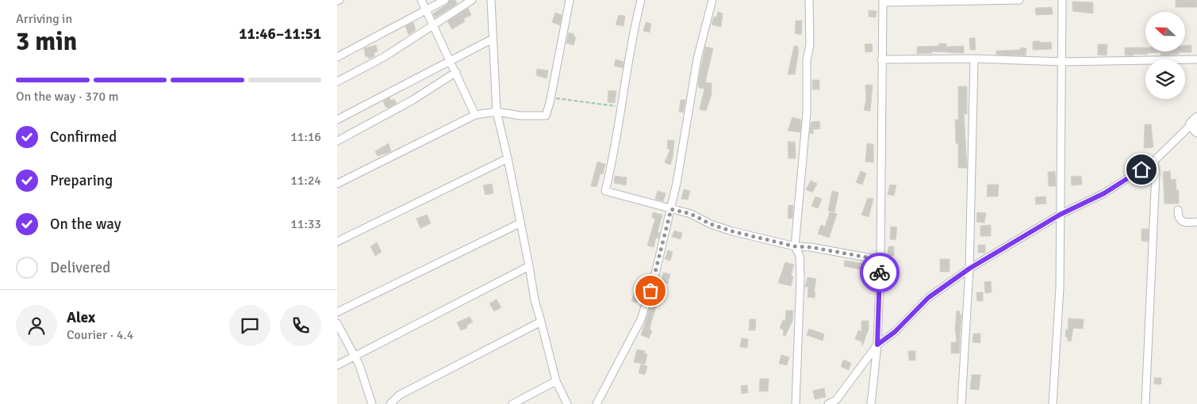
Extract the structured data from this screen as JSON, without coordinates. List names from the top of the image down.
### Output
{
  "north": "left",
  "page": {
    "heading": ["3 min", "Arriving in", "11:46–11:51"],
    "panel": ["Alex", "Courier · 4.4"],
    "bar": "On the way · 370 m",
    "list": [
      ["Confirmed", "11:16"],
      ["Preparing", "11:24"],
      ["On the way", "11:33"],
      "Delivered"
    ]
  }
}
